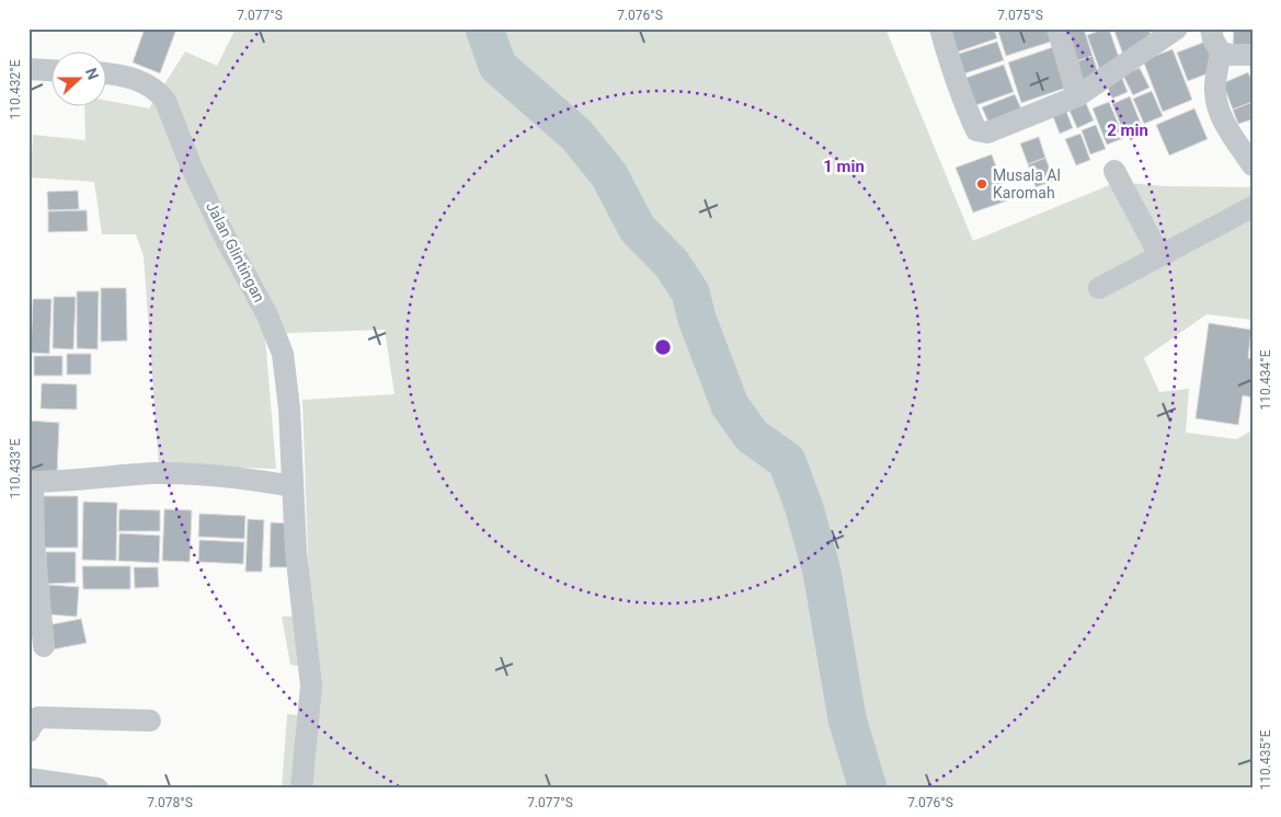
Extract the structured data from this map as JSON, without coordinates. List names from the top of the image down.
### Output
{
  "streets": {
    "street": ["Jalan Glintingan"]
  },
  "places": ["Musala Al Karomah"],
  "north": "right",
  "coordinates": [
    "7.077°S",
    "7.076°S",
    "7.075°S",
    "110.432°E",
    "110.434°E",
    "110.433°E",
    "110.435°E",
    "7.078°S"
  ],
  "rings": ["2 min", "1 min"]
}
